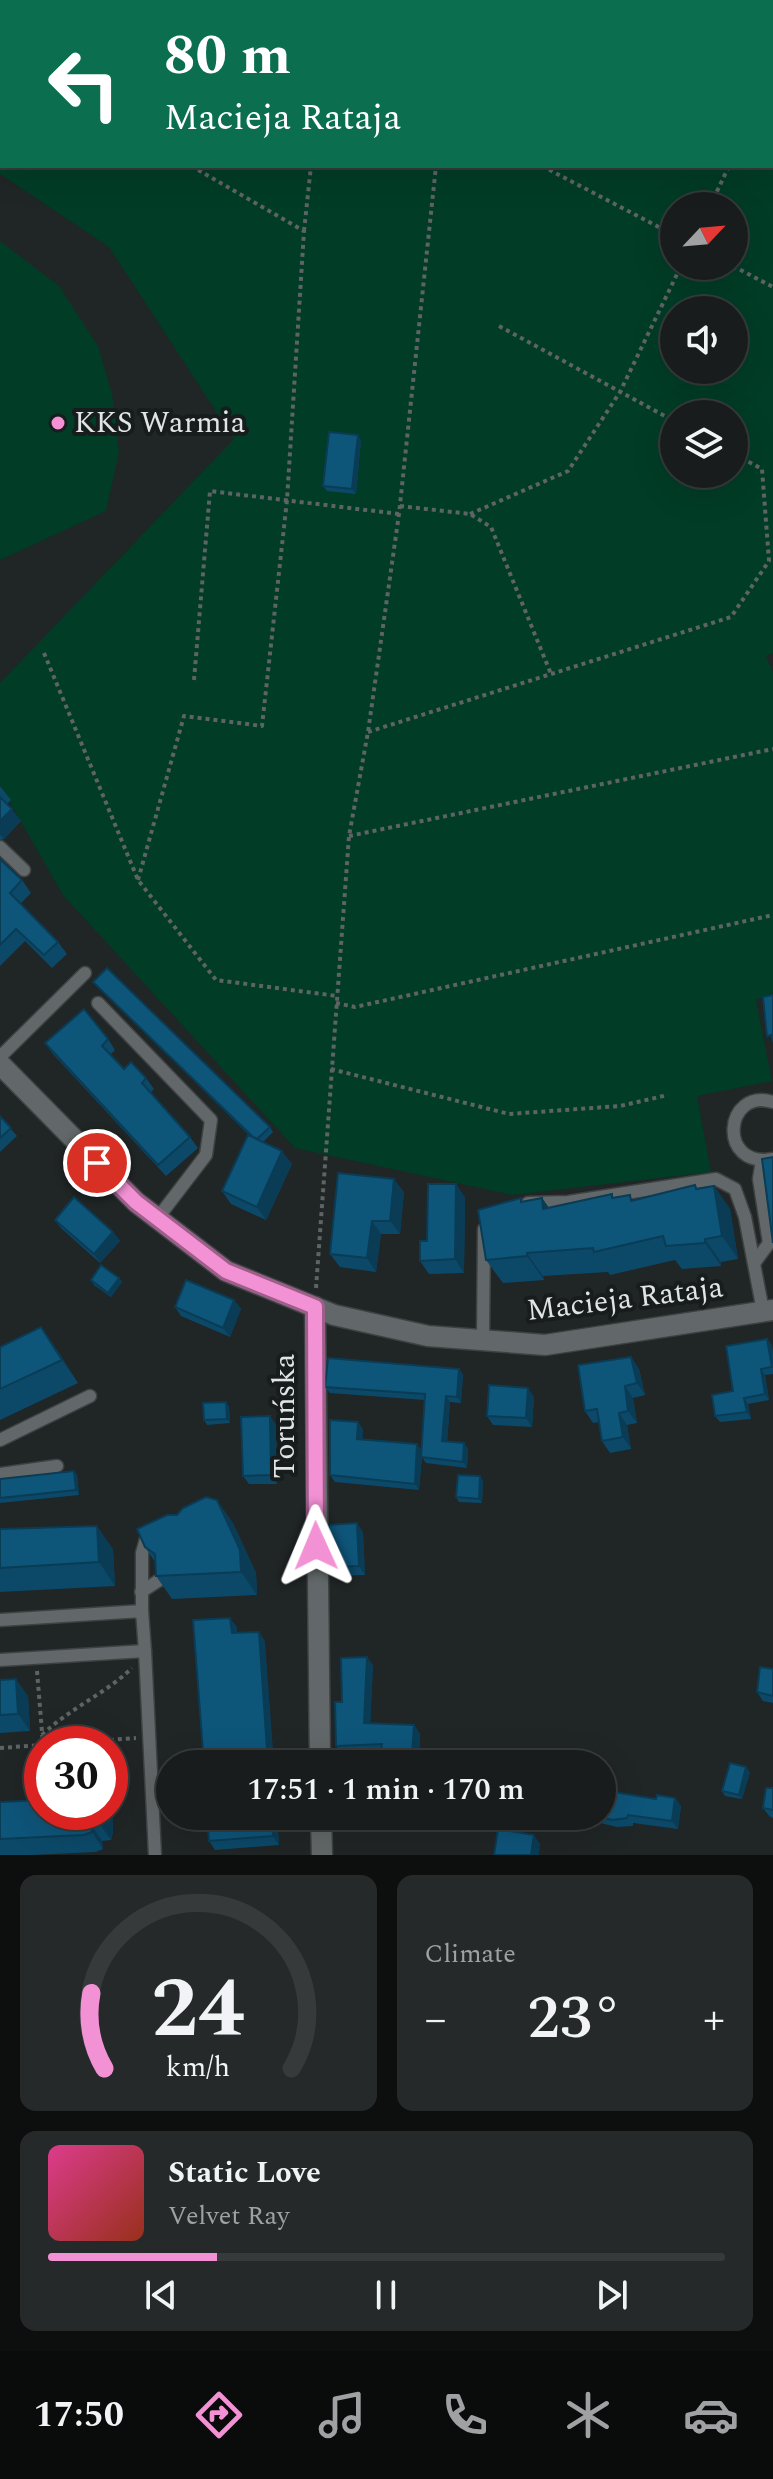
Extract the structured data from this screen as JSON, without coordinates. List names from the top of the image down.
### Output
{
  "streets": {
    "street": ["Macieja Rataja", "Toruńska"]
  },
  "crossings": [
    ["Macieja Rataja", "Toruńska"]
  ],
  "places": ["KKS Warmia"],
  "north": "top right",
  "page": {
    "turn": ["80 m", "Macieja Rataja"],
    "limit": "30",
    "trip": "17:51 · 1 min · 170 m",
    "tile": "Climate",
    "heat": ["−", "23°", "+"],
    "song": ["Static Love", "Velvet Ray"],
    "tabs": "17:50",
    "gauge": ["24", "km/h"]
  }
}
